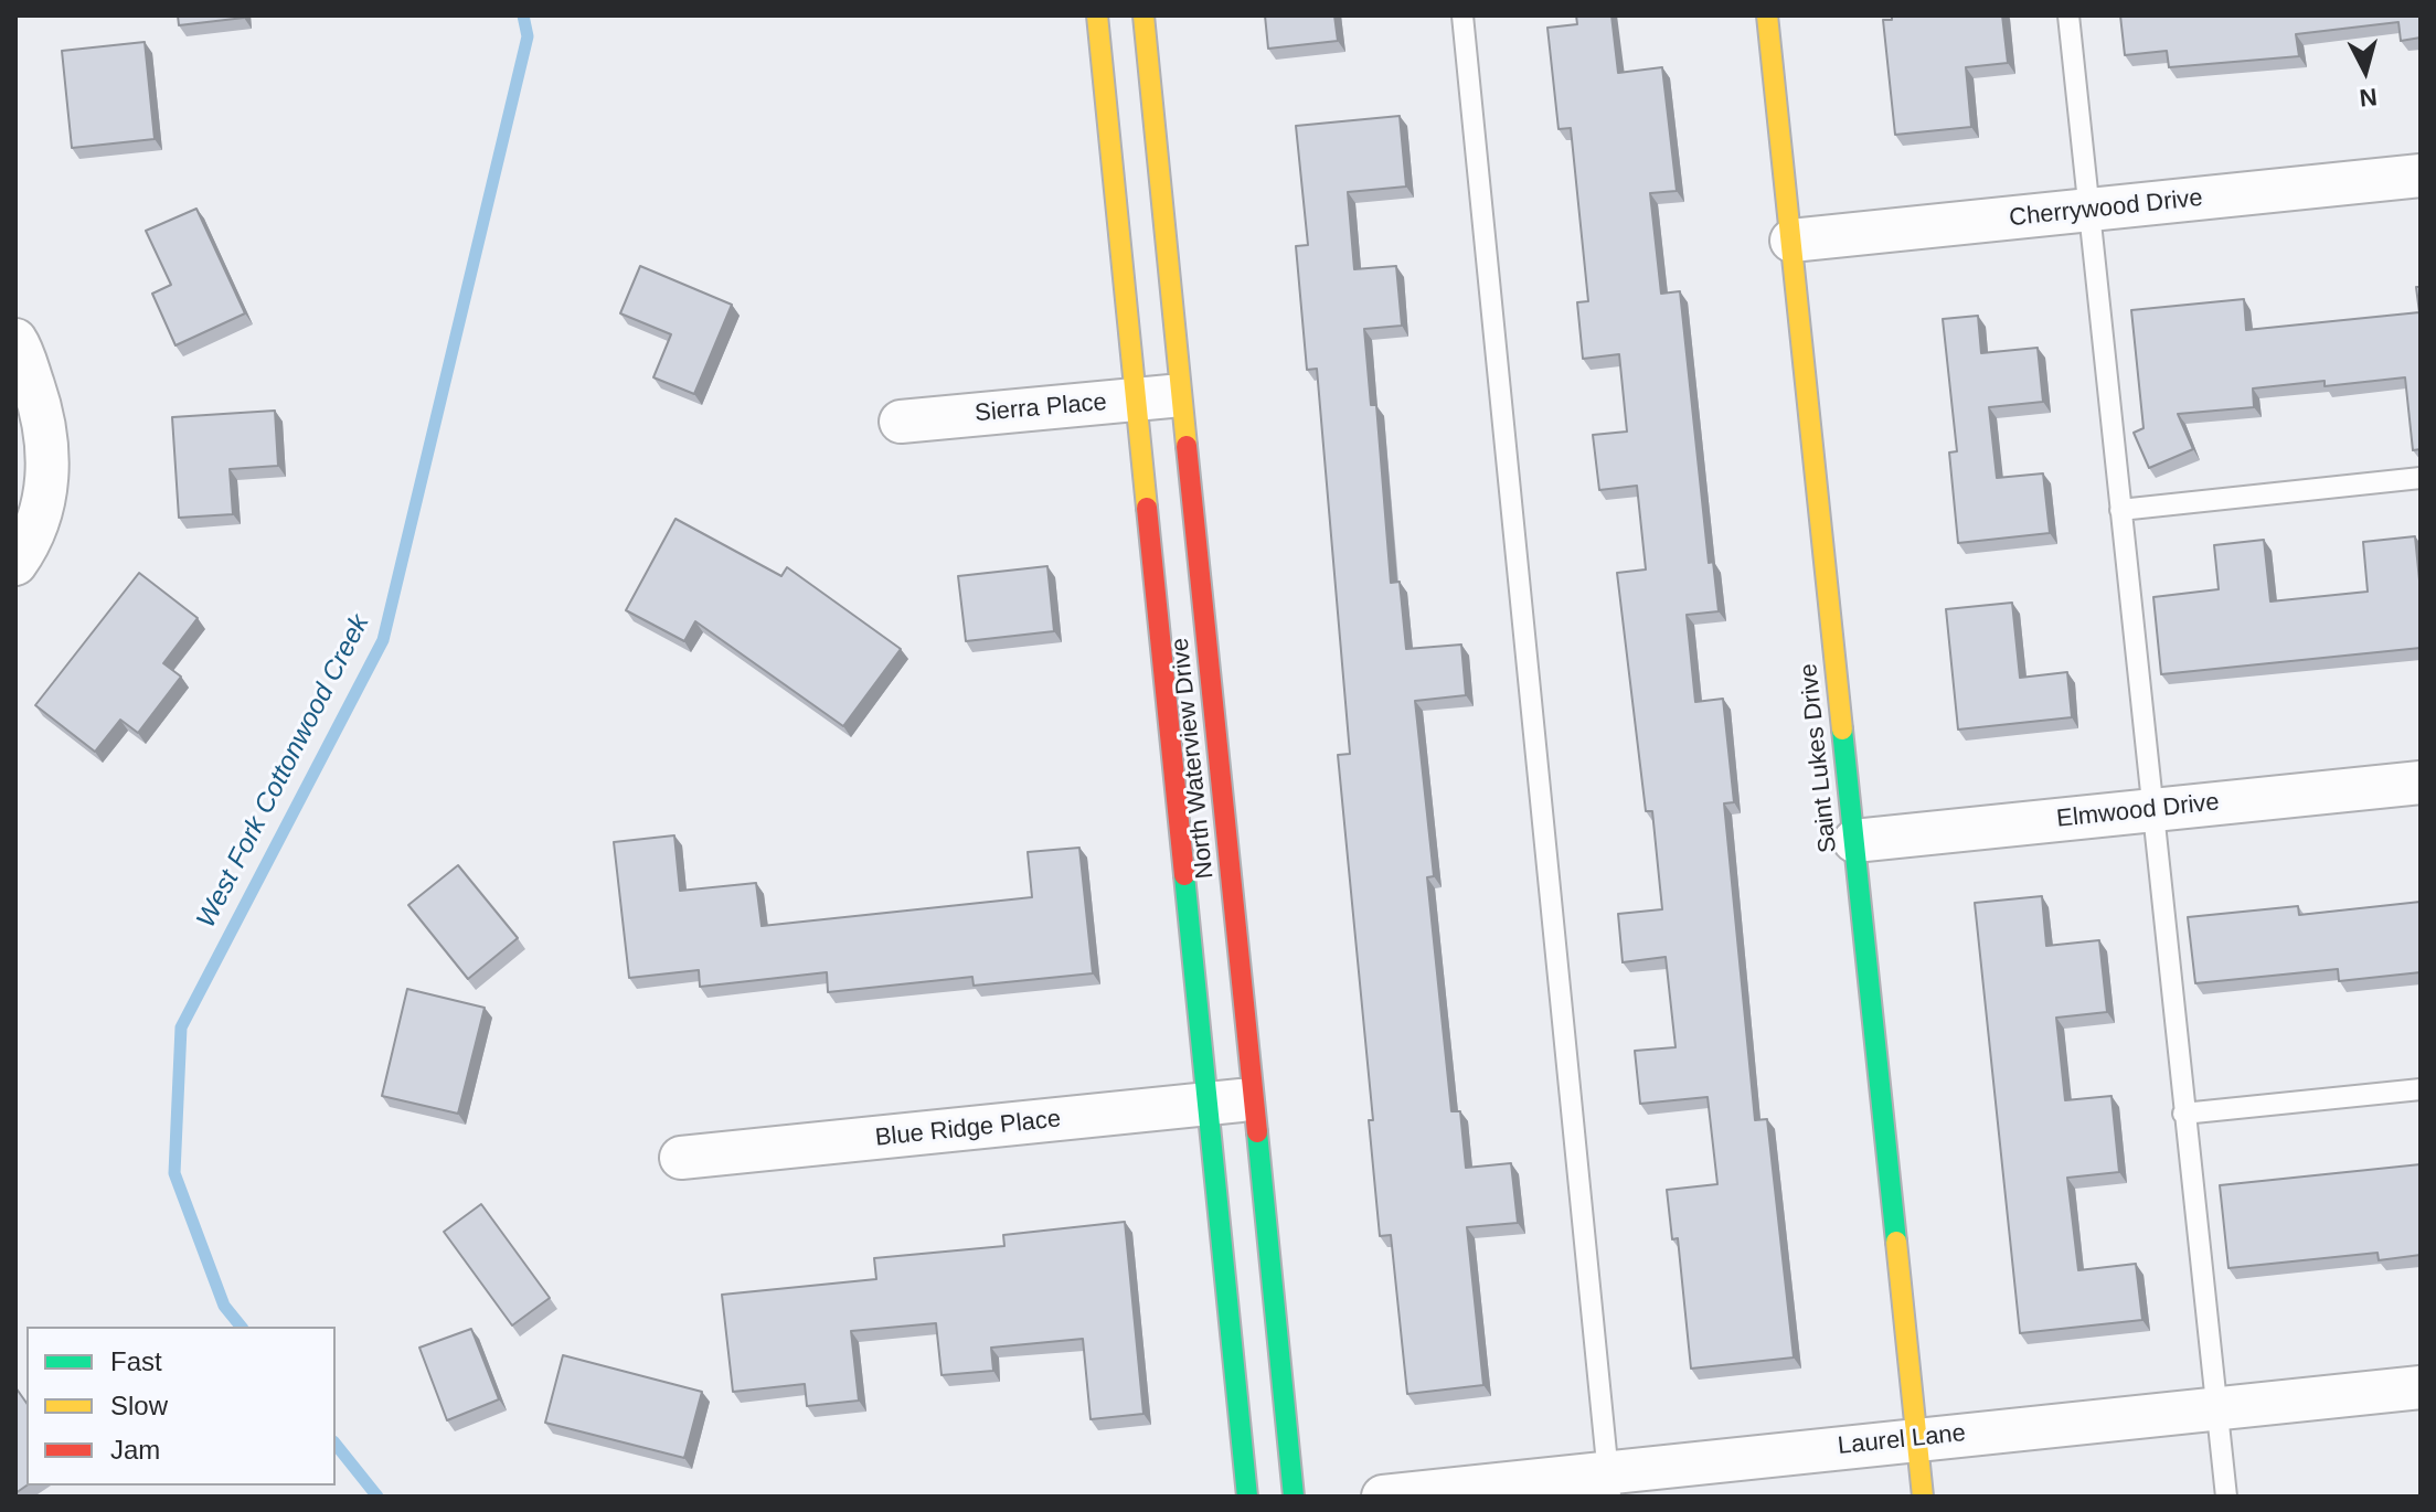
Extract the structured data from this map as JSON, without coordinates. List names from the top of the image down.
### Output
{
  "streets": {
    "street": [
      "Cherrywood Drive",
      "Sierra Place",
      "North Waterview Drive",
      "Saint Lukes Drive",
      "Elmwood Drive",
      "Blue Ridge Place",
      "Laurel Lane"
    ]
  },
  "crossings": [
    ["Cherrywood Drive", "Saint Lukes Drive"],
    ["Sierra Place", "North Waterview Drive"],
    ["North Waterview Drive", "Blue Ridge Place"],
    ["Saint Lukes Drive", "Elmwood Drive"],
    ["Saint Lukes Drive", "Laurel Lane"]
  ],
  "water": ["West Fork Cottonwood Creek"],
  "legend": ["Fast", "Slow", "Jam"],
  "north": "bottom"
}
